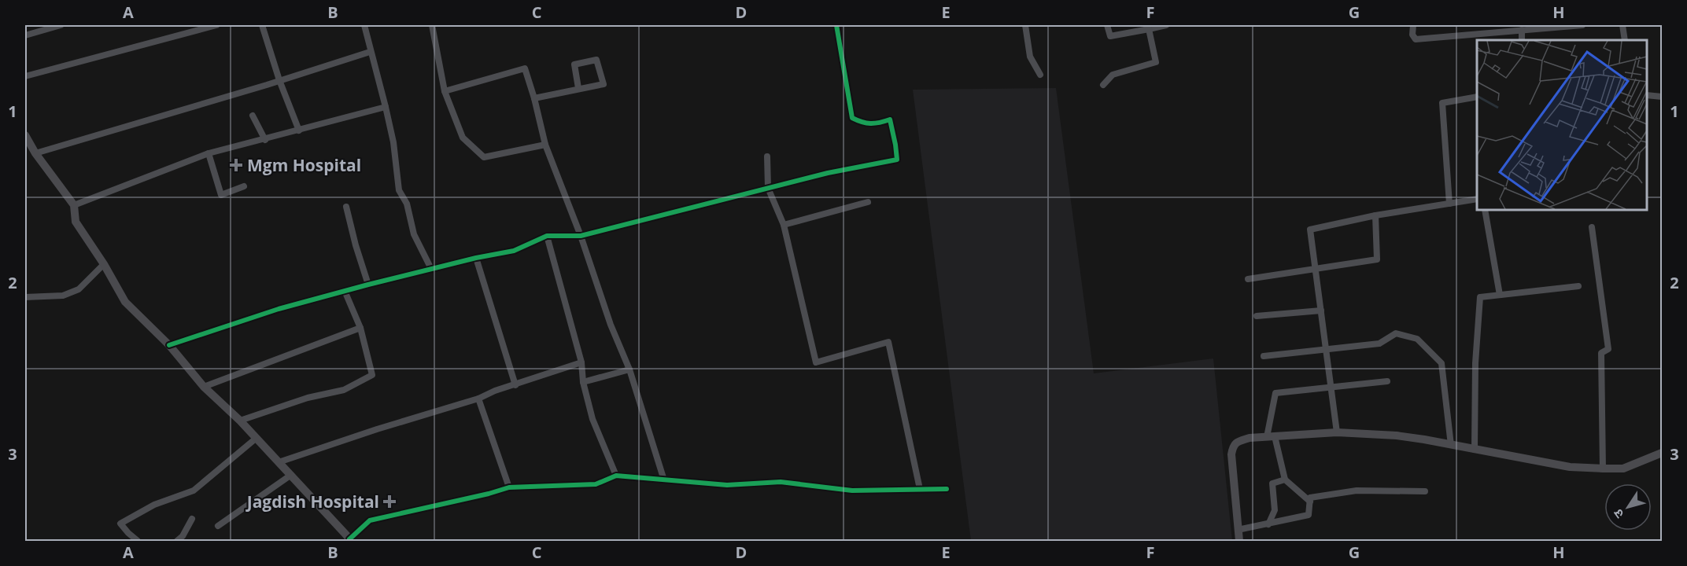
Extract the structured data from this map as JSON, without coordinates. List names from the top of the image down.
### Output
{
  "places": {
    "health": ["Mgm Hospital", "Jagdish Hospital"]
  },
  "north": "bottom left",
  "grid": {
    "columns": [
      "A",
      "B",
      "C",
      "D",
      "E",
      "F",
      "G",
      "H"
    ],
    "rows": ["1", "2", "3"]
  }
}
